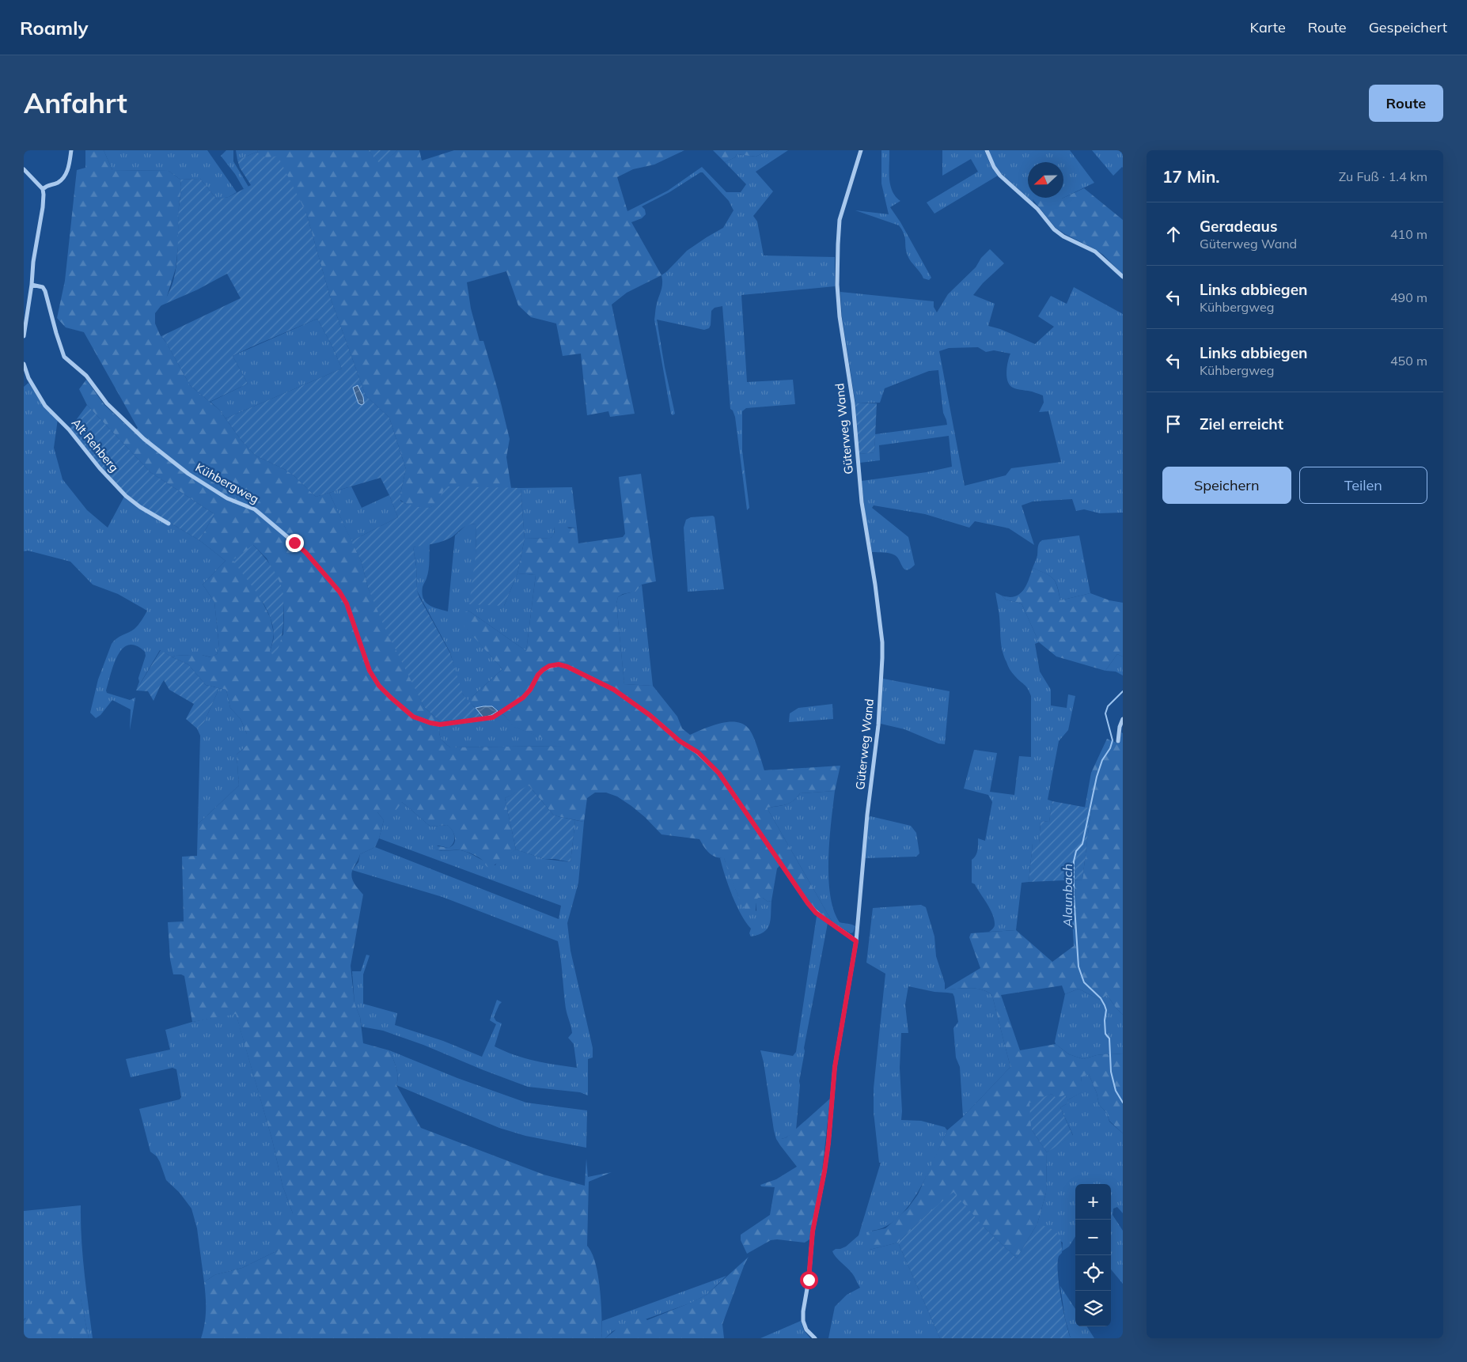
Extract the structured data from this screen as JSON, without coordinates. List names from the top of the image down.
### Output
{
  "streets": {
    "street": ["Güterweg Wand", "Alt Rehberg", "Kühbergweg"]
  },
  "crossings": [
    ["Güterweg Wand", "Kühbergweg"]
  ],
  "water": ["Alaunbach"],
  "north": "left",
  "page": {
    "header": "Roamly",
    "nav": ["Karte", "Route", "Gespeichert"],
    "buttons": [
      "Route",
      ["Speichern", "Teilen"]
    ],
    "title": "Anfahrt",
    "heading": ["17 Min.", "Zu Fuß · 1.4 km"],
    "list": [
      ["Geradeaus", "Güterweg Wand", "410 m"],
      ["Links abbiegen", "Kühbergweg", "490 m"],
      ["Links abbiegen", "Kühbergweg", "450 m"],
      "Ziel erreicht"
    ],
    "map_buttons": ["+", "−"]
  }
}
